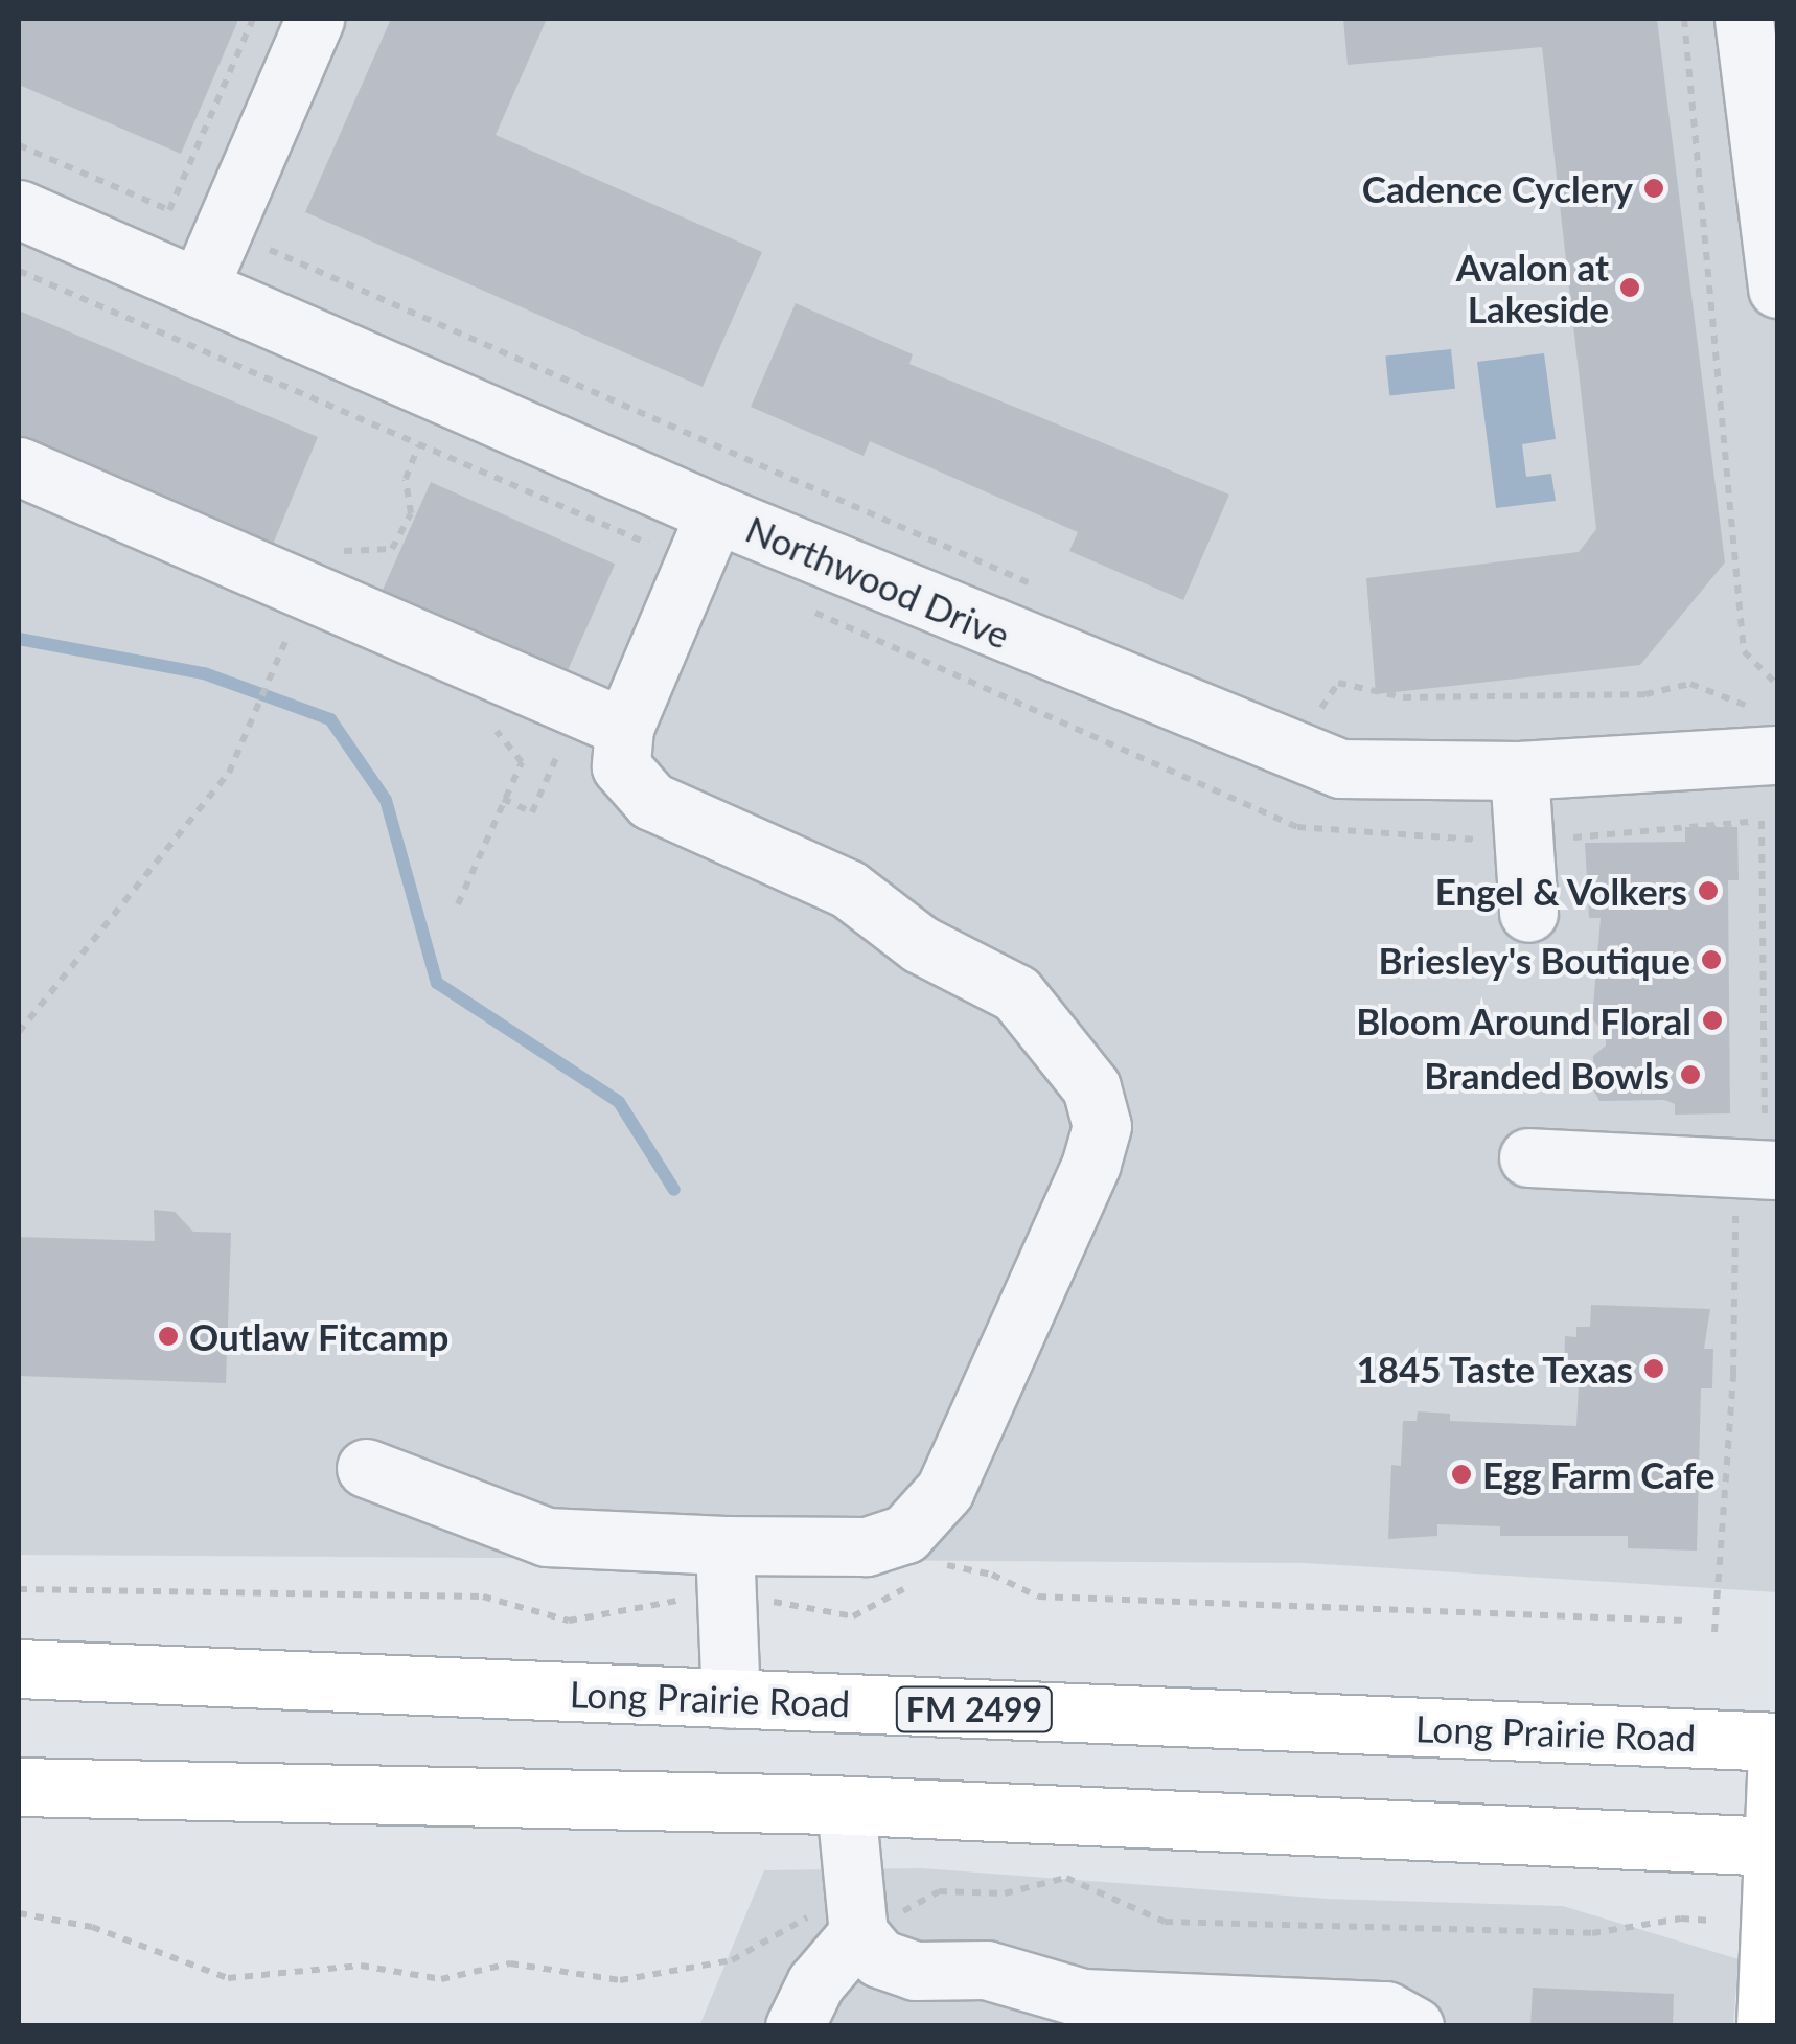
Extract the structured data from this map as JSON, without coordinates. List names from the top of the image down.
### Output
{
  "streets": {
    "main road": ["Long Prairie Road", "FM 2499"],
    "street": ["Northwood Drive"]
  },
  "places": [
    "Cadence Cyclery",
    "Avalon at Lakeside",
    "Engel & Volkers",
    "Briesley's Boutique",
    "Bloom Around Floral",
    "Branded Bowls",
    "Outlaw Fitcamp",
    "1845 Taste Texas",
    "Egg Farm Cafe"
  ]
}
